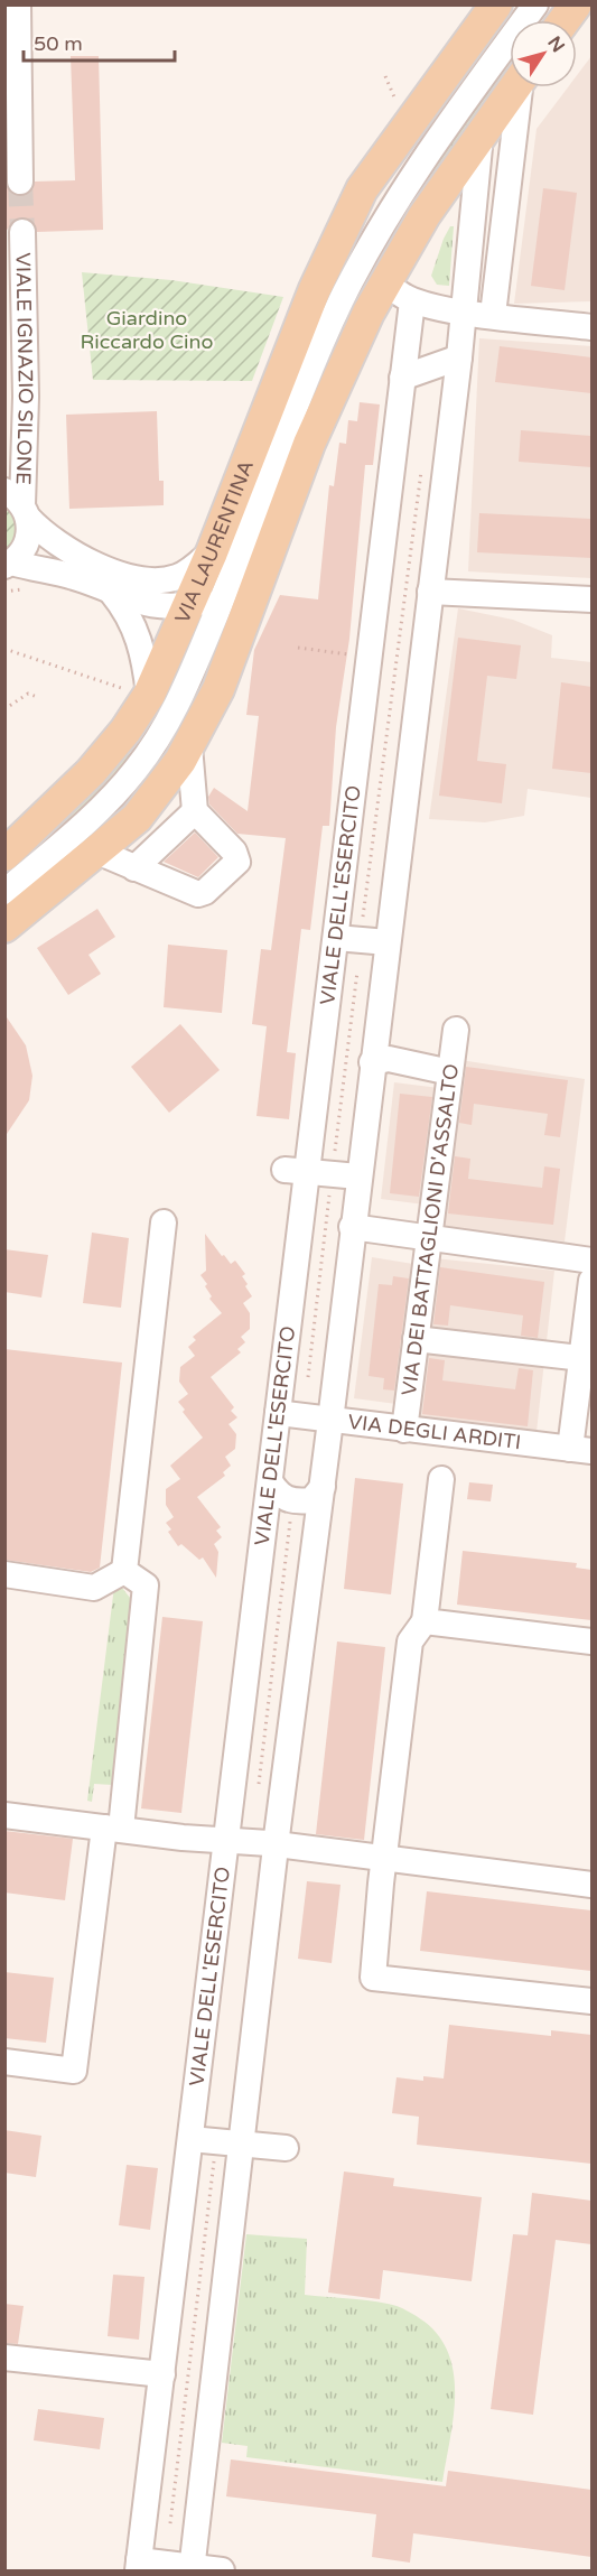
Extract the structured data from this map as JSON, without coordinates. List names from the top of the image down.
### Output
{
  "streets": {
    "main road": ["VIA LAURENTINA"],
    "street": [
      "VIALE IGNAZIO SILONE",
      "VIALE DELL'ESERCITO",
      "VIA DEI BATTAGLIONI D'ASSALTO",
      "VIA DEGLI ARDITI"
    ]
  },
  "crossings": [
    ["VIALE DELL'ESERCITO", "VIA DEGLI ARDITI"],
    ["VIA DEI BATTAGLIONI D'ASSALTO", "VIA DEGLI ARDITI"]
  ],
  "parks": ["Giardino Riccardo Cino"],
  "scale_bar": "50 m",
  "north": "top right"
}
